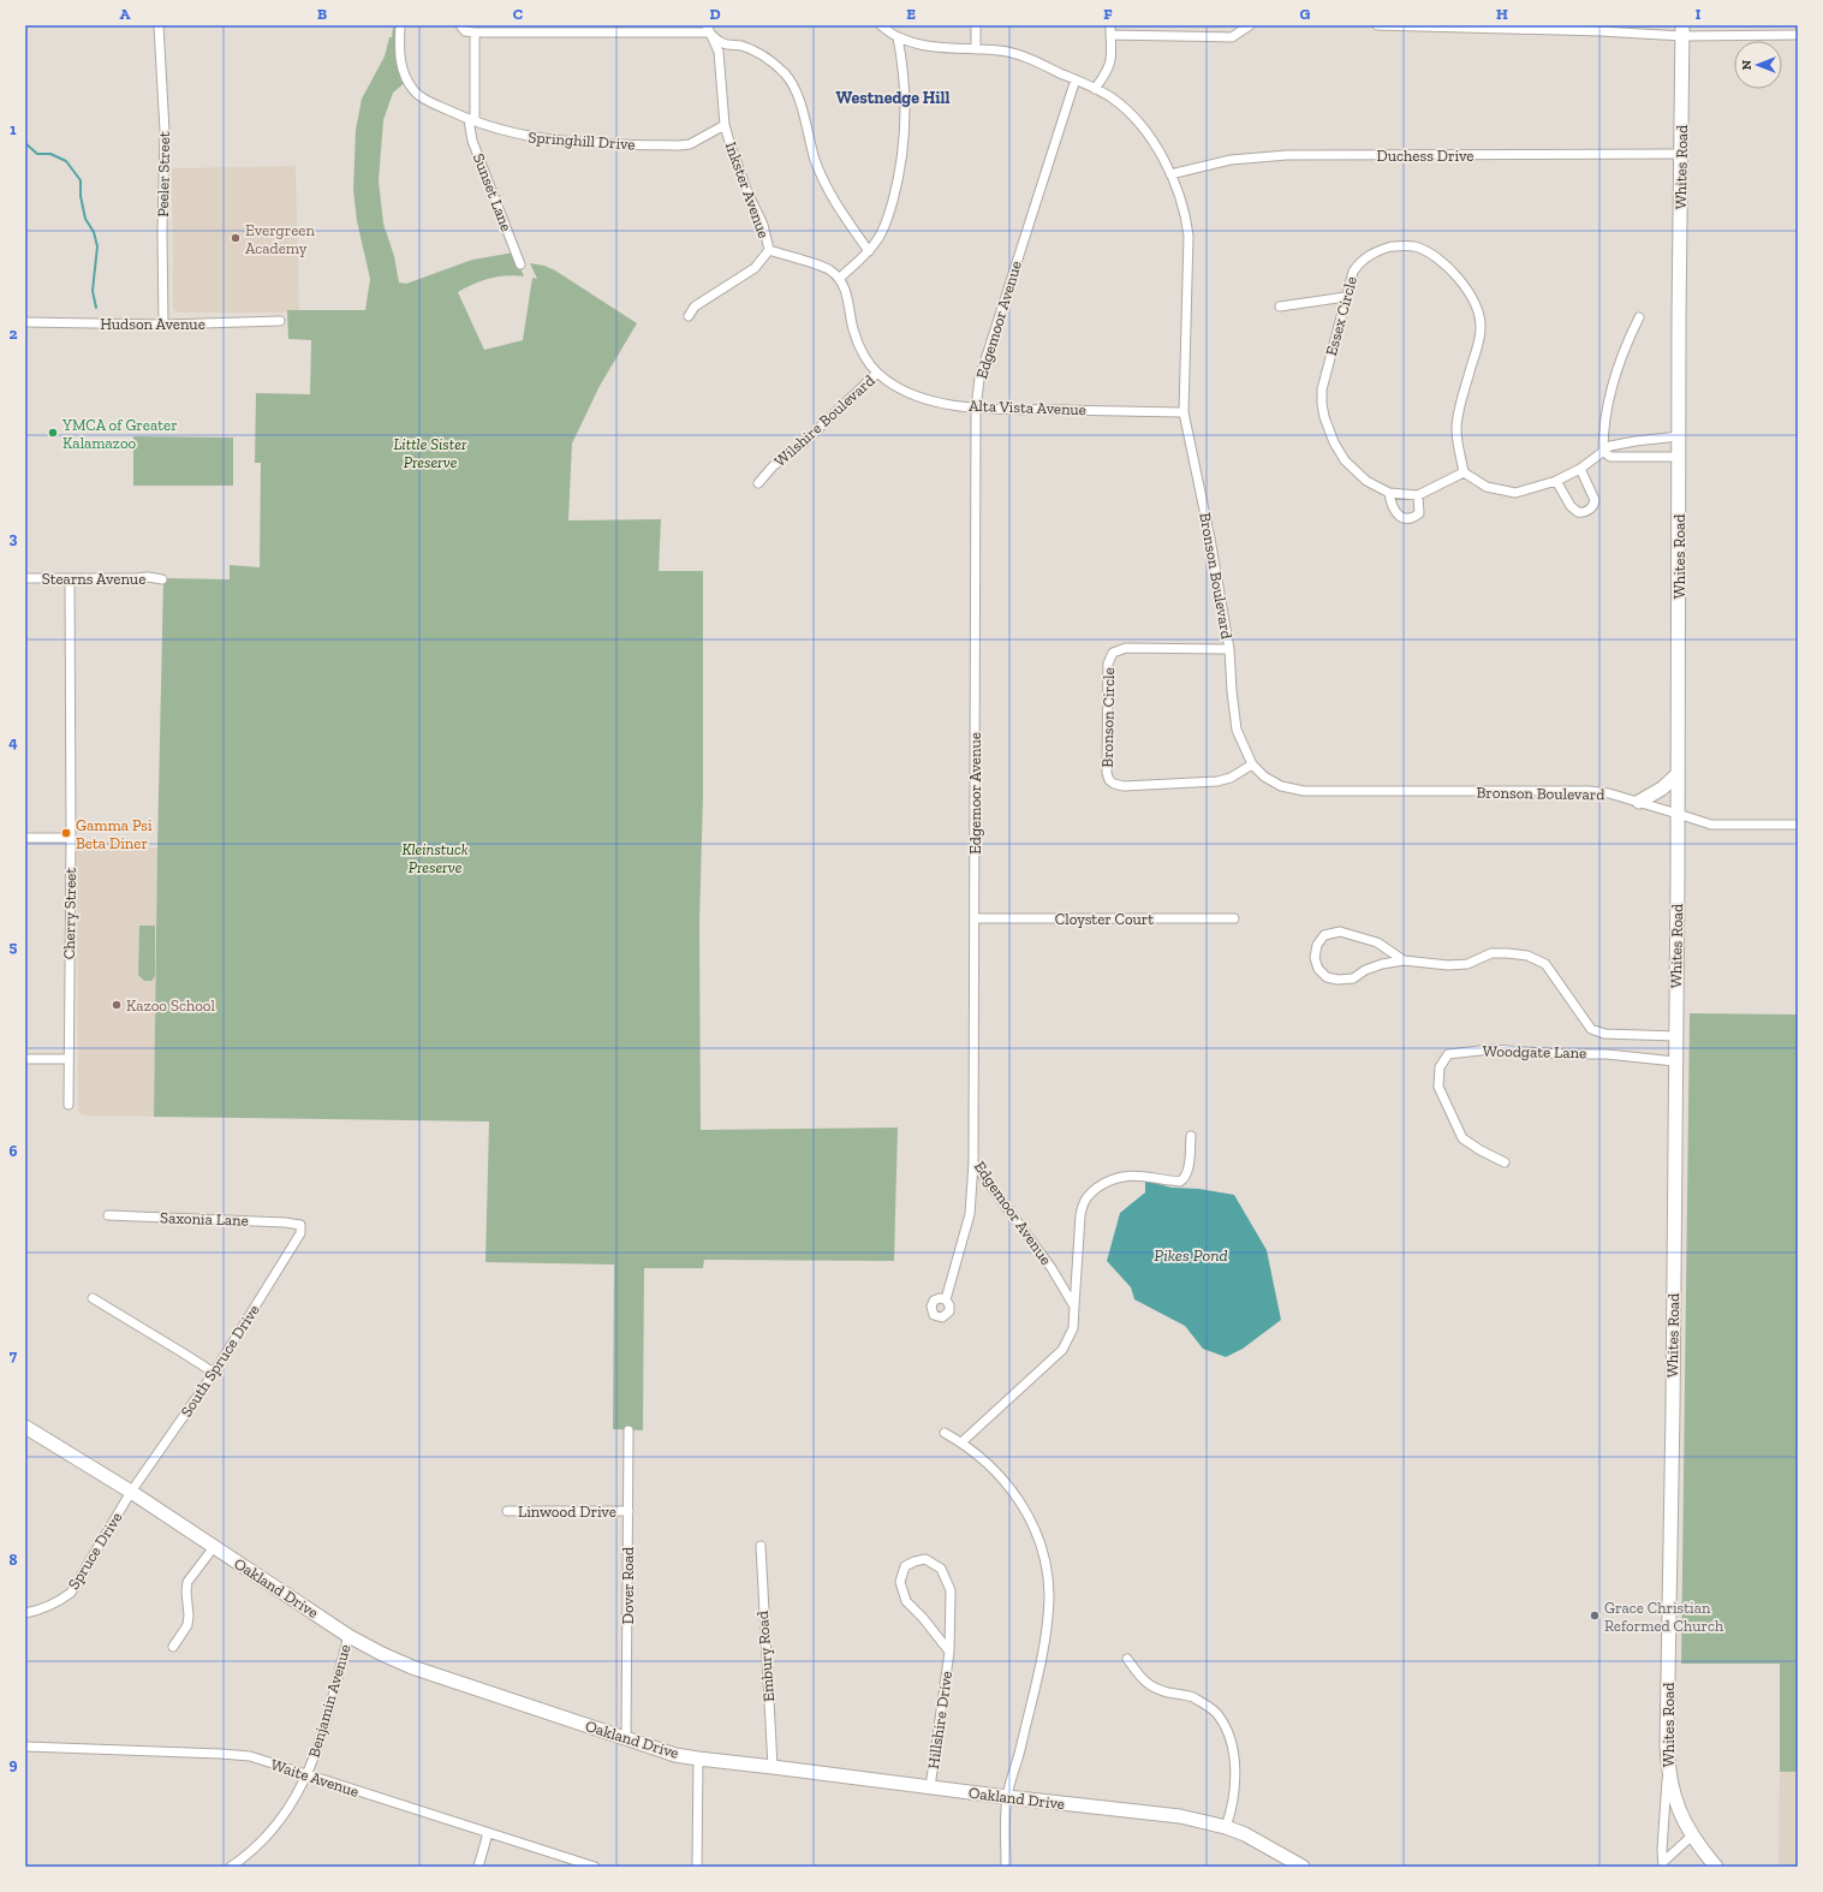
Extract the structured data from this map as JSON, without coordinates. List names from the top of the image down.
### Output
{
  "streets": {
    "street": [
      "Springhill Drive",
      "Duchess Drive",
      "Whites Road",
      "Peeler Street",
      "Inkster Avenue",
      "Sunset Lane",
      "Essex Circle",
      "Edgemoor Avenue",
      "Hudson Avenue",
      "Alta Vista Avenue",
      "Wilshire Boulevard",
      "Bronson Boulevard",
      "Stearns Avenue",
      "Bronson Circle",
      "Cherry Street",
      "Cloyster Court",
      "Woodgate Lane",
      "Saxonia Lane",
      "South Spruce Drive",
      "Linwood Drive",
      "Spruce Drive",
      "Dover Road",
      "Oakland Drive",
      "Embury Road",
      "Benjamin Avenue",
      "Hillshire Drive",
      "Waite Avenue"
    ]
  },
  "crossings": [
    ["Springhill Drive", "Inkster Avenue"],
    ["Springhill Drive", "Sunset Lane"],
    ["Duchess Drive", "Whites Road"],
    ["Duchess Drive", "Bronson Boulevard"],
    ["Whites Road", "Bronson Boulevard"],
    ["Whites Road", "Woodgate Lane"],
    ["Peeler Street", "Hudson Avenue"],
    ["Edgemoor Avenue", "Alta Vista Avenue"],
    ["Edgemoor Avenue", "Bronson Boulevard"],
    ["Edgemoor Avenue", "Cloyster Court"],
    ["Alta Vista Avenue", "Wilshire Boulevard"],
    ["Alta Vista Avenue", "Bronson Boulevard"],
    ["Bronson Boulevard", "Bronson Circle"],
    ["Stearns Avenue", "Cherry Street"],
    ["Saxonia Lane", "South Spruce Drive"],
    ["South Spruce Drive", "Spruce Drive"],
    ["South Spruce Drive", "Oakland Drive"],
    ["Linwood Drive", "Dover Road"],
    ["Spruce Drive", "Oakland Drive"],
    ["Dover Road", "Oakland Drive"],
    ["Oakland Drive", "Embury Road"],
    ["Oakland Drive", "Benjamin Avenue"],
    ["Oakland Drive", "Hillshire Drive"],
    ["Benjamin Avenue", "Waite Avenue"]
  ],
  "districts": ["Westnedge Hill"],
  "water": ["Pikes Pond"],
  "parks": ["Little Sister Preserve", "Kleinstuck Preserve"],
  "places": [
    "Evergreen Academy",
    "YMCA of Greater Kalamazoo",
    "Gamma Psi Beta Diner",
    "Kazoo School",
    "Grace Christian Reformed Church"
  ],
  "north": "left",
  "grid": {
    "columns": [
      "A",
      "B",
      "C",
      "D",
      "E",
      "F",
      "G",
      "H",
      "I"
    ],
    "rows": [
      "1",
      "2",
      "3",
      "4",
      "5",
      "6",
      "7",
      "8",
      "9"
    ]
  }
}
